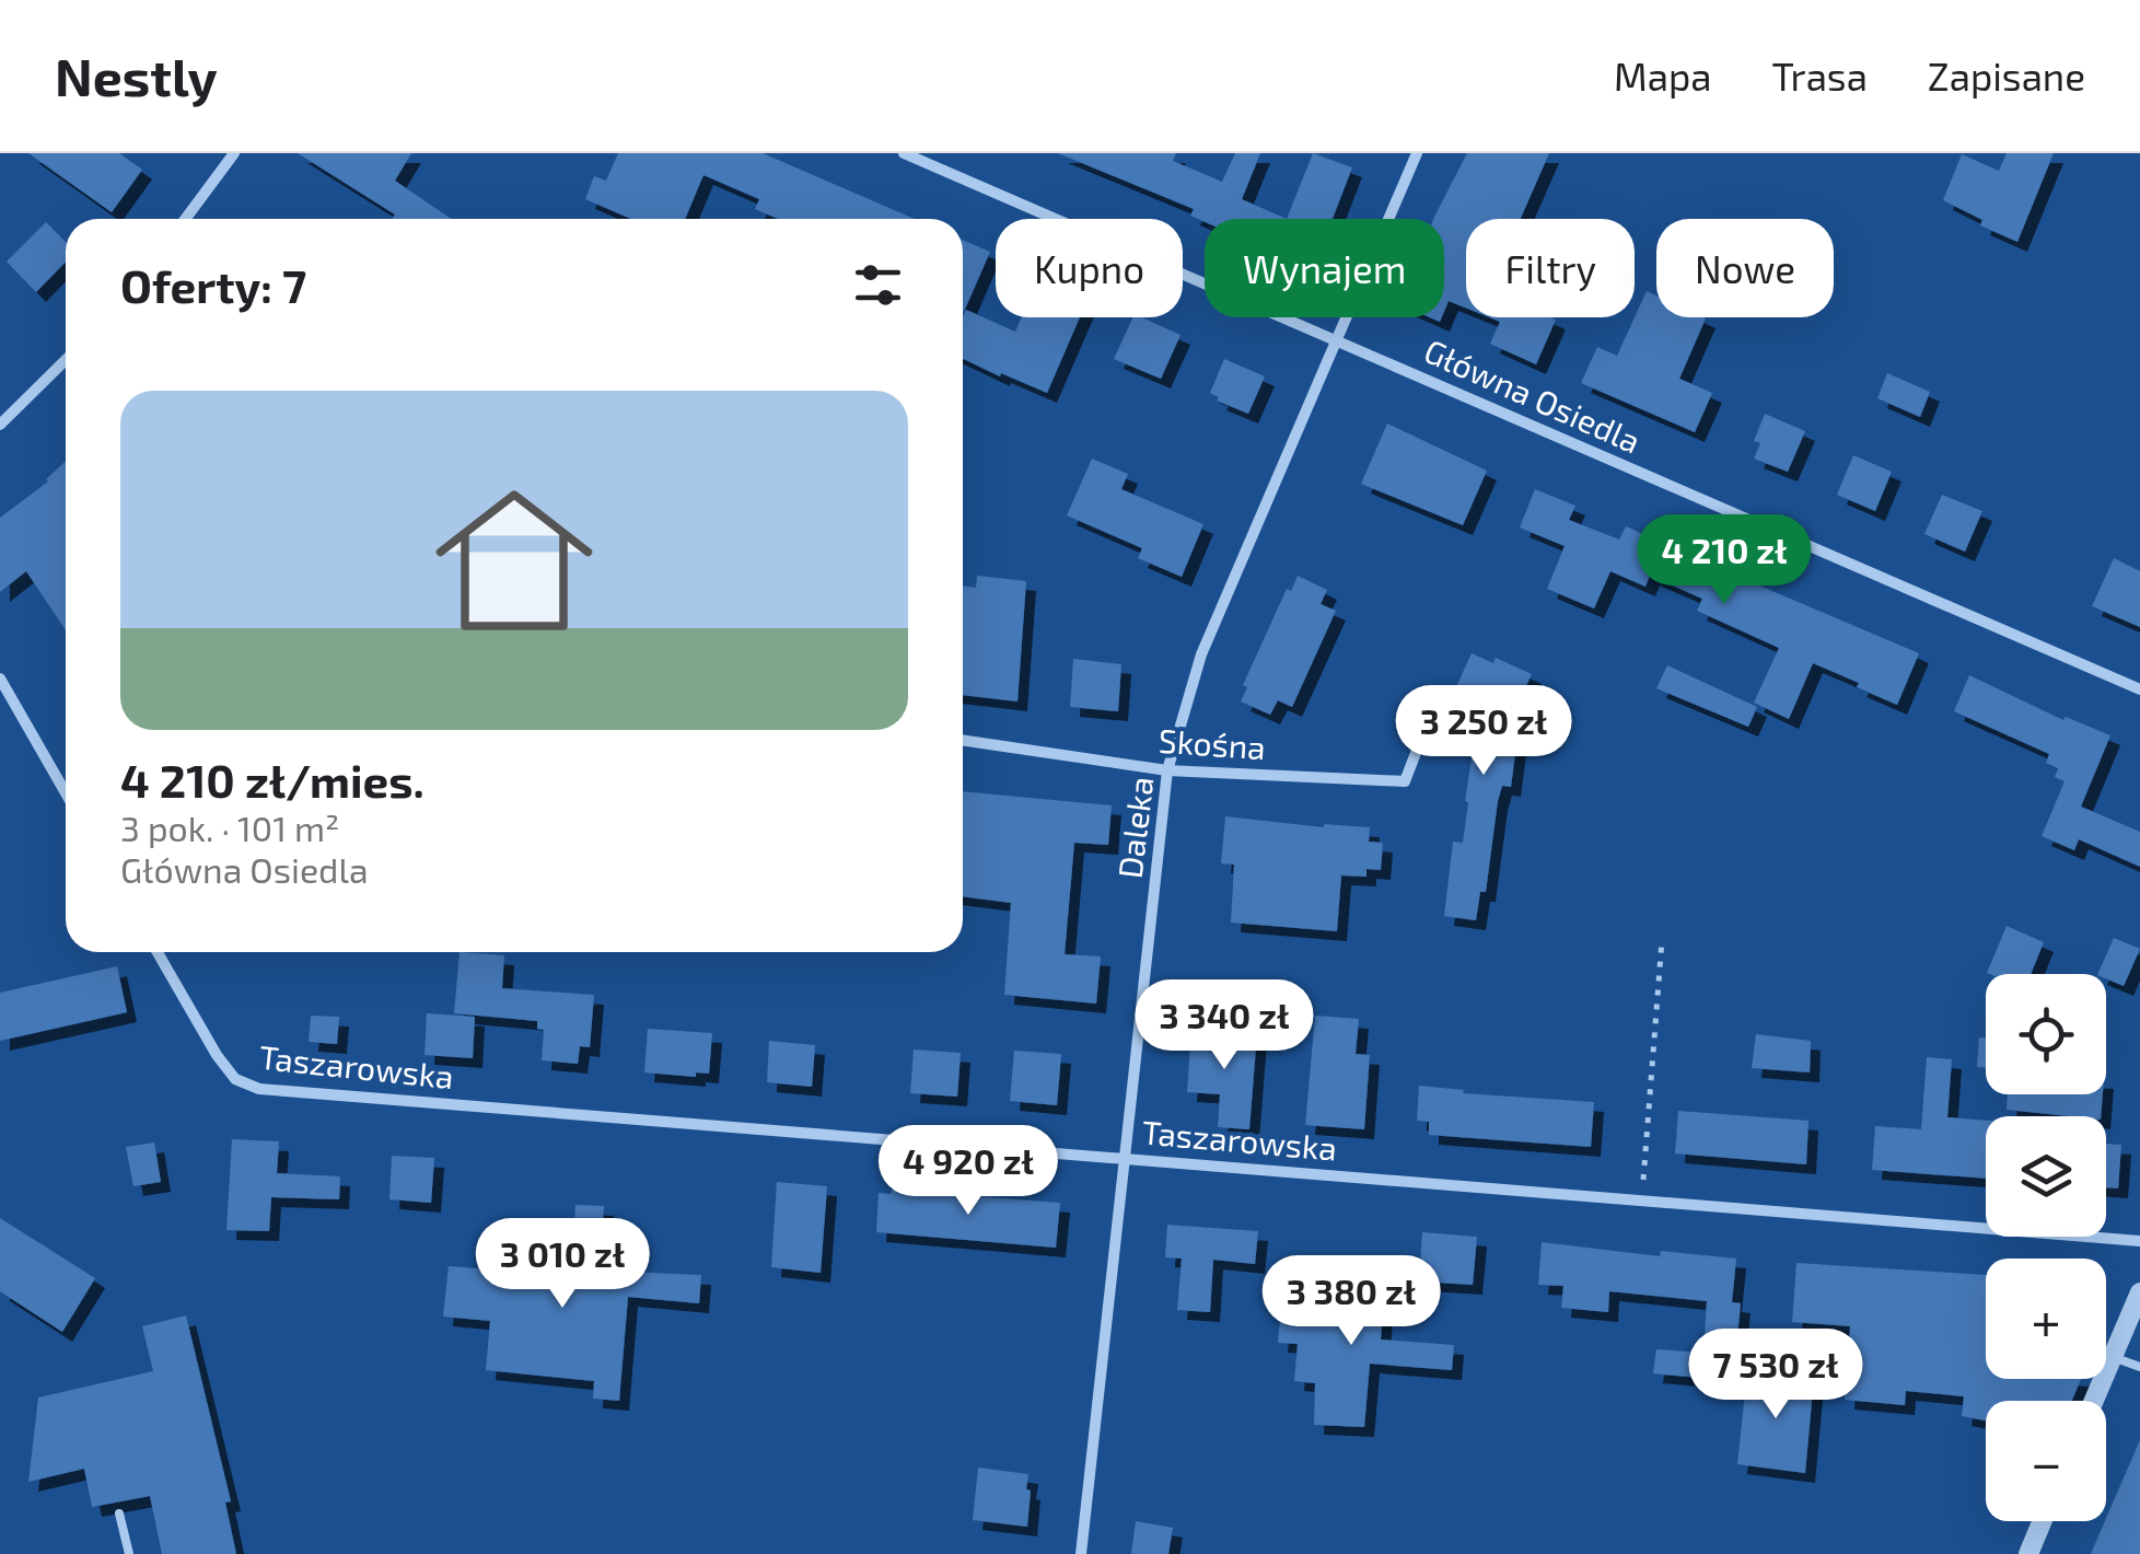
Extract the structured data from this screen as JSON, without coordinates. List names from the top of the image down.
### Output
{
  "streets": {
    "street": [
      "Główna Osiedla",
      "Skośna",
      "Daleka",
      "Taszarowska"
    ]
  },
  "crossings": [
    ["Główna Osiedla", "Daleka"],
    ["Skośna", "Daleka"],
    ["Daleka", "Taszarowska"]
  ],
  "page": {
    "header": "Nestly",
    "nav": ["Mapa", "Trasa", "Zapisane"],
    "chip": [
      "Kupno",
      "Wynajem",
      "Filtry",
      "Nowe"
    ],
    "heading": "Oferty: 7",
    "list": [
      {
        "name": "4 210 zł/mies.",
        "note": "3 pok. · 101 m² · Główna Osiedla"
      }
    ],
    "price": [
      "4 210 zł",
      "3 250 zł",
      "3 340 zł",
      "4 920 zł",
      "3 010 zł",
      "3 380 zł",
      "7 530 zł"
    ],
    "map_buttons": ["+", "−"]
  }
}
